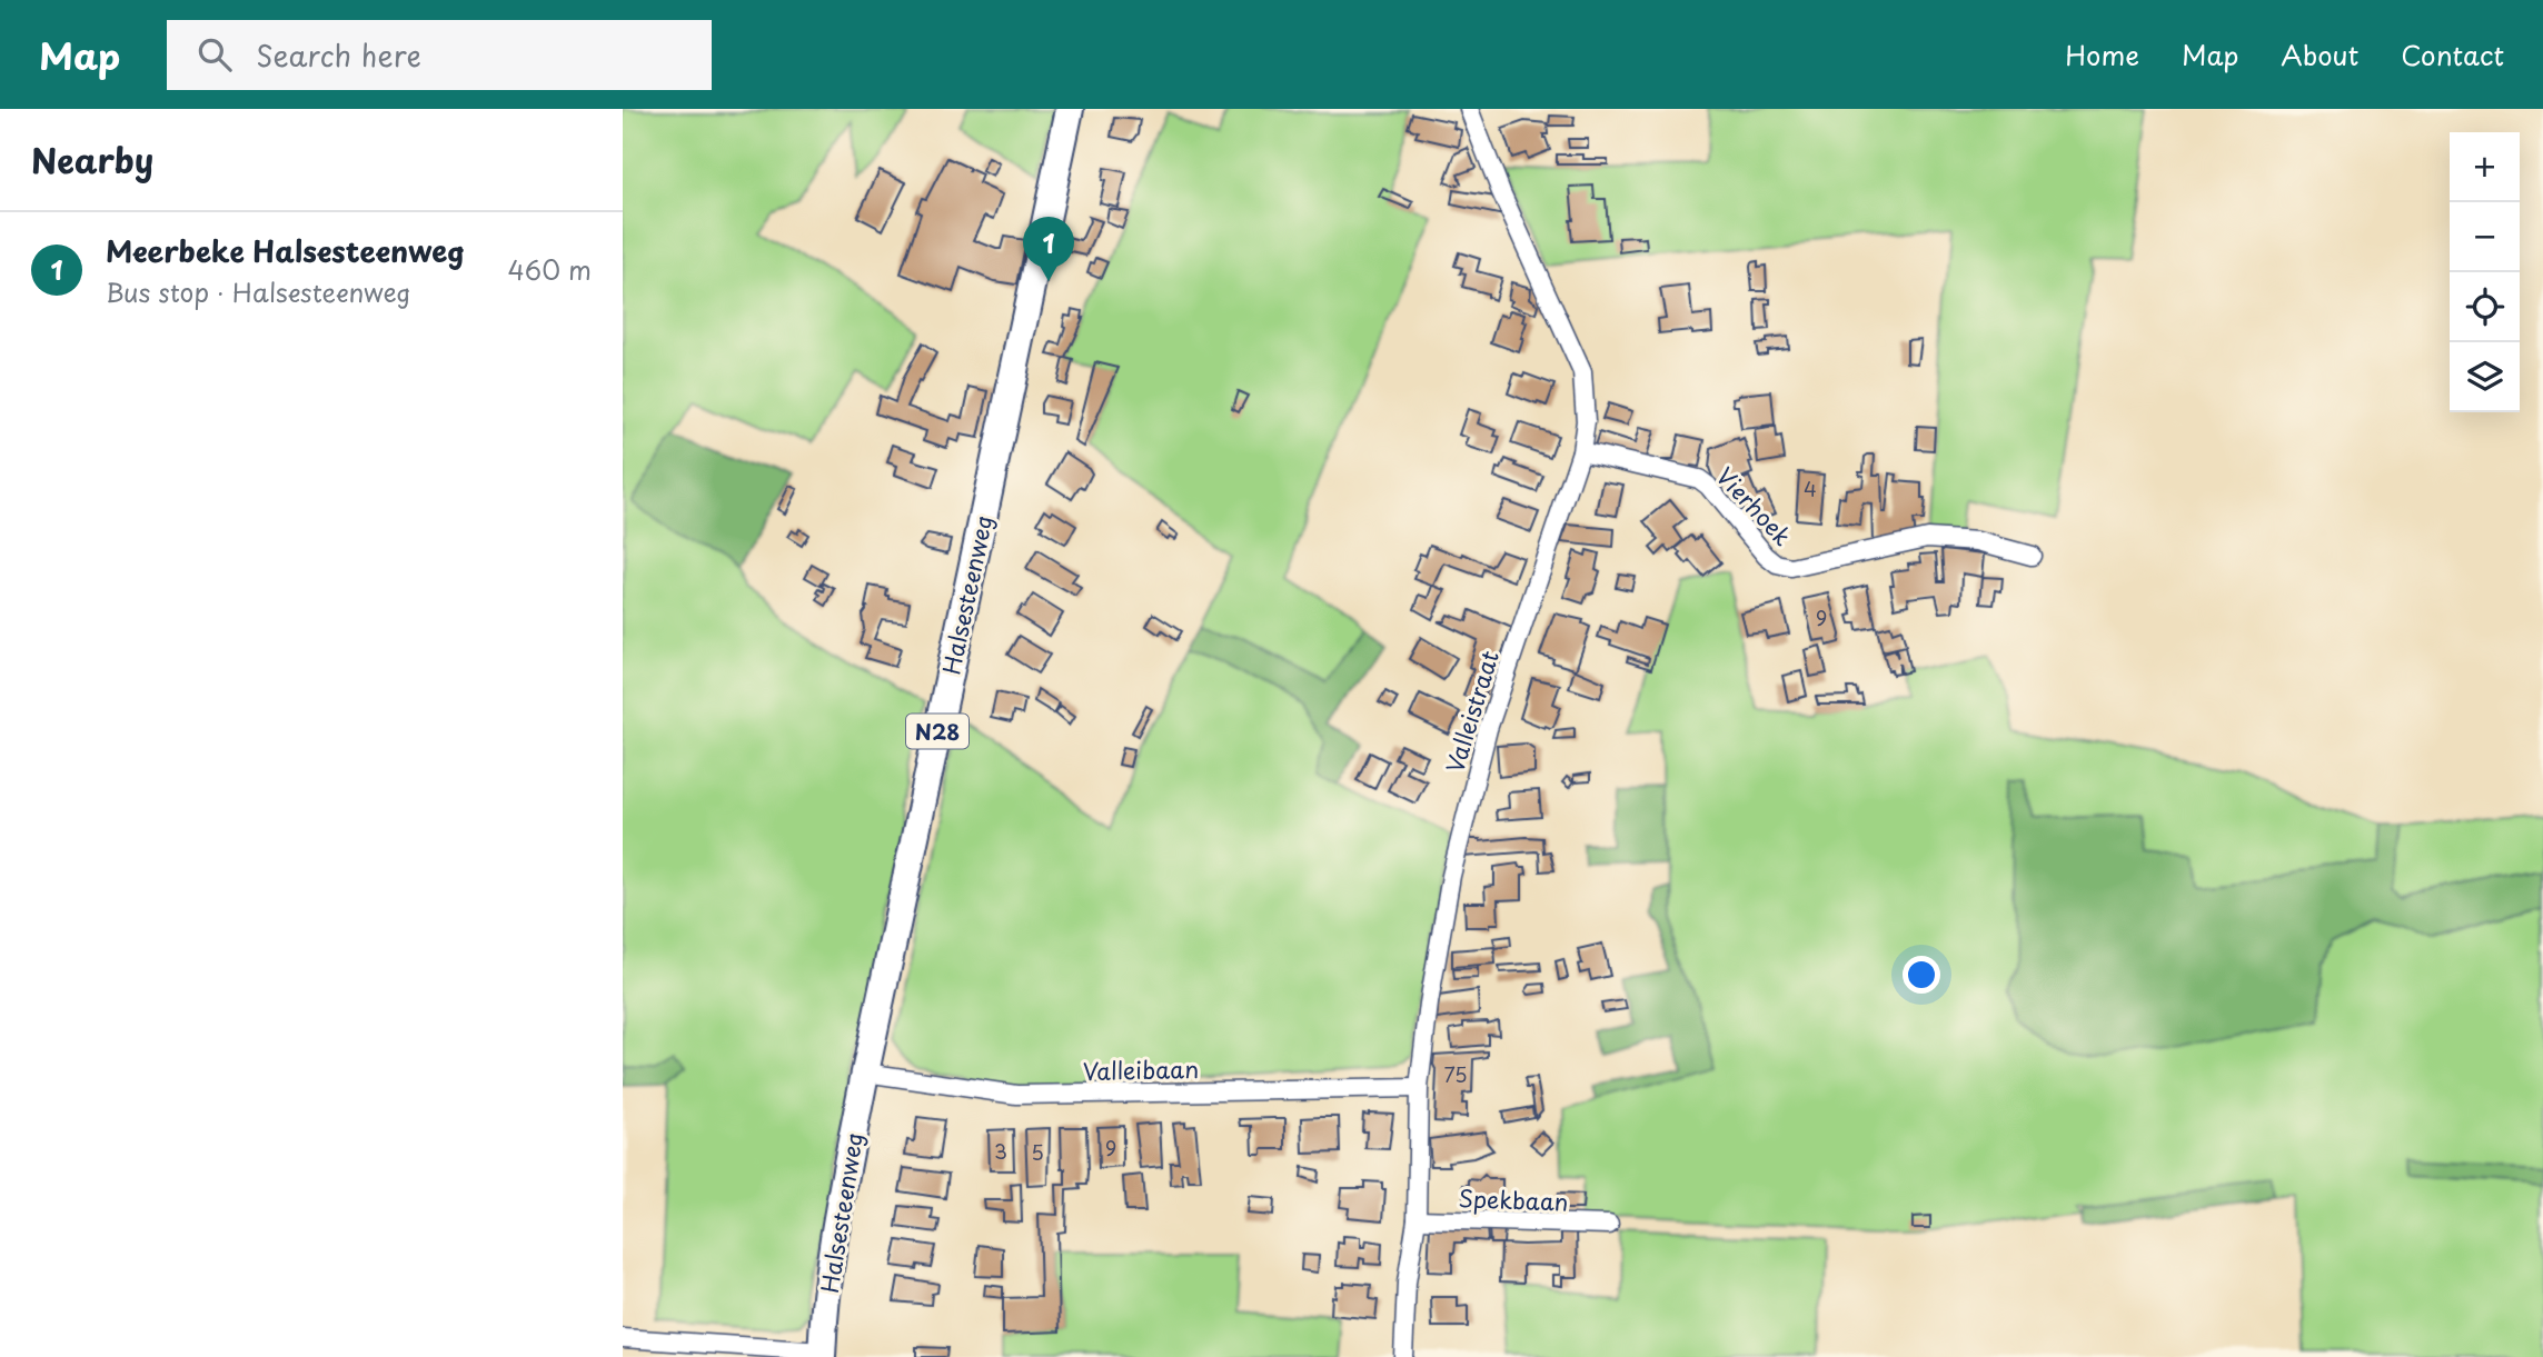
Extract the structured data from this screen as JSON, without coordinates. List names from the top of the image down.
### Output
{
  "streets": {
    "main road": ["Halsesteenweg", "N28"],
    "street": [
      "Vierhoek",
      "Valleistraat",
      "Valleibaan",
      "Spekbaan"
    ]
  },
  "crossings": [
    ["Vierhoek", "Valleistraat"],
    ["Halsesteenweg", "Valleibaan"],
    ["Valleistraat", "Valleibaan"],
    ["Valleistraat", "Spekbaan"]
  ],
  "house_numbers": [
    "4",
    "9",
    "75",
    "9",
    "3",
    "5"
  ],
  "page": {
    "header": "Map",
    "search": "Search here",
    "nav": [
      "Home",
      "Map",
      "About",
      "Contact"
    ],
    "heading": "Nearby",
    "map_buttons": ["+", "−"],
    "list": [
      {
        "mark": "1",
        "name": "Meerbeke Halsesteenweg",
        "note": "Bus stop · Halsesteenweg",
        "value": "460 m"
      }
    ],
    "pins": "1"
  }
}
